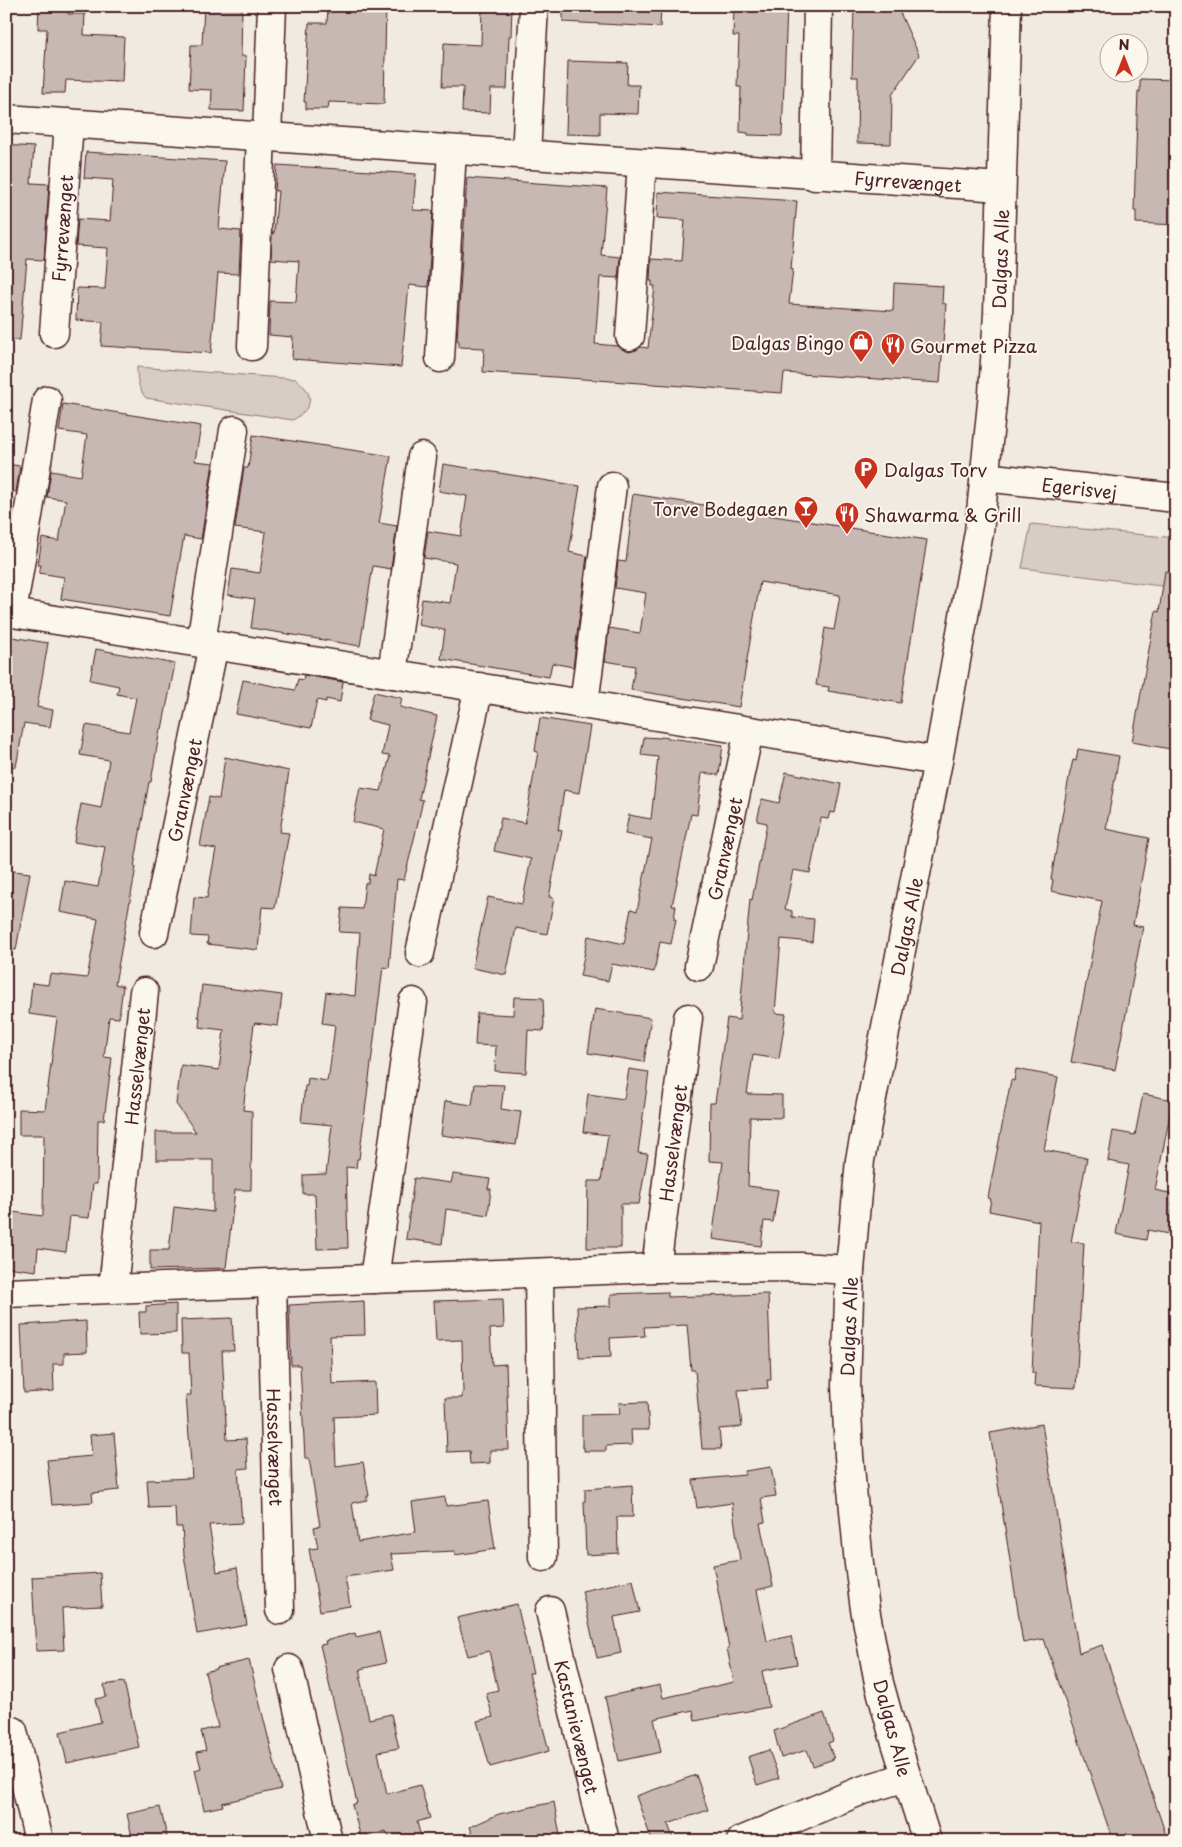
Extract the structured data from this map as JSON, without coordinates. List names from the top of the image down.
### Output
{
  "streets": {
    "street": [
      "Fyrrevænget",
      "Dalgas Alle",
      "Egerisvej",
      "Granvænget",
      "Hasselvænget",
      "Kastanievænget"
    ]
  },
  "crossings": [
    ["Fyrrevænget", "Dalgas Alle"],
    ["Dalgas Alle", "Egerisvej"]
  ],
  "places": {
    "shop": ["Dalgas Bingo"],
    "restaurant": ["Gourmet Pizza", "Shawarma & Grill"],
    "parking": ["Dalgas Torv"],
    "bar": ["Torve Bodegaen"]
  },
  "north": "top"
}
